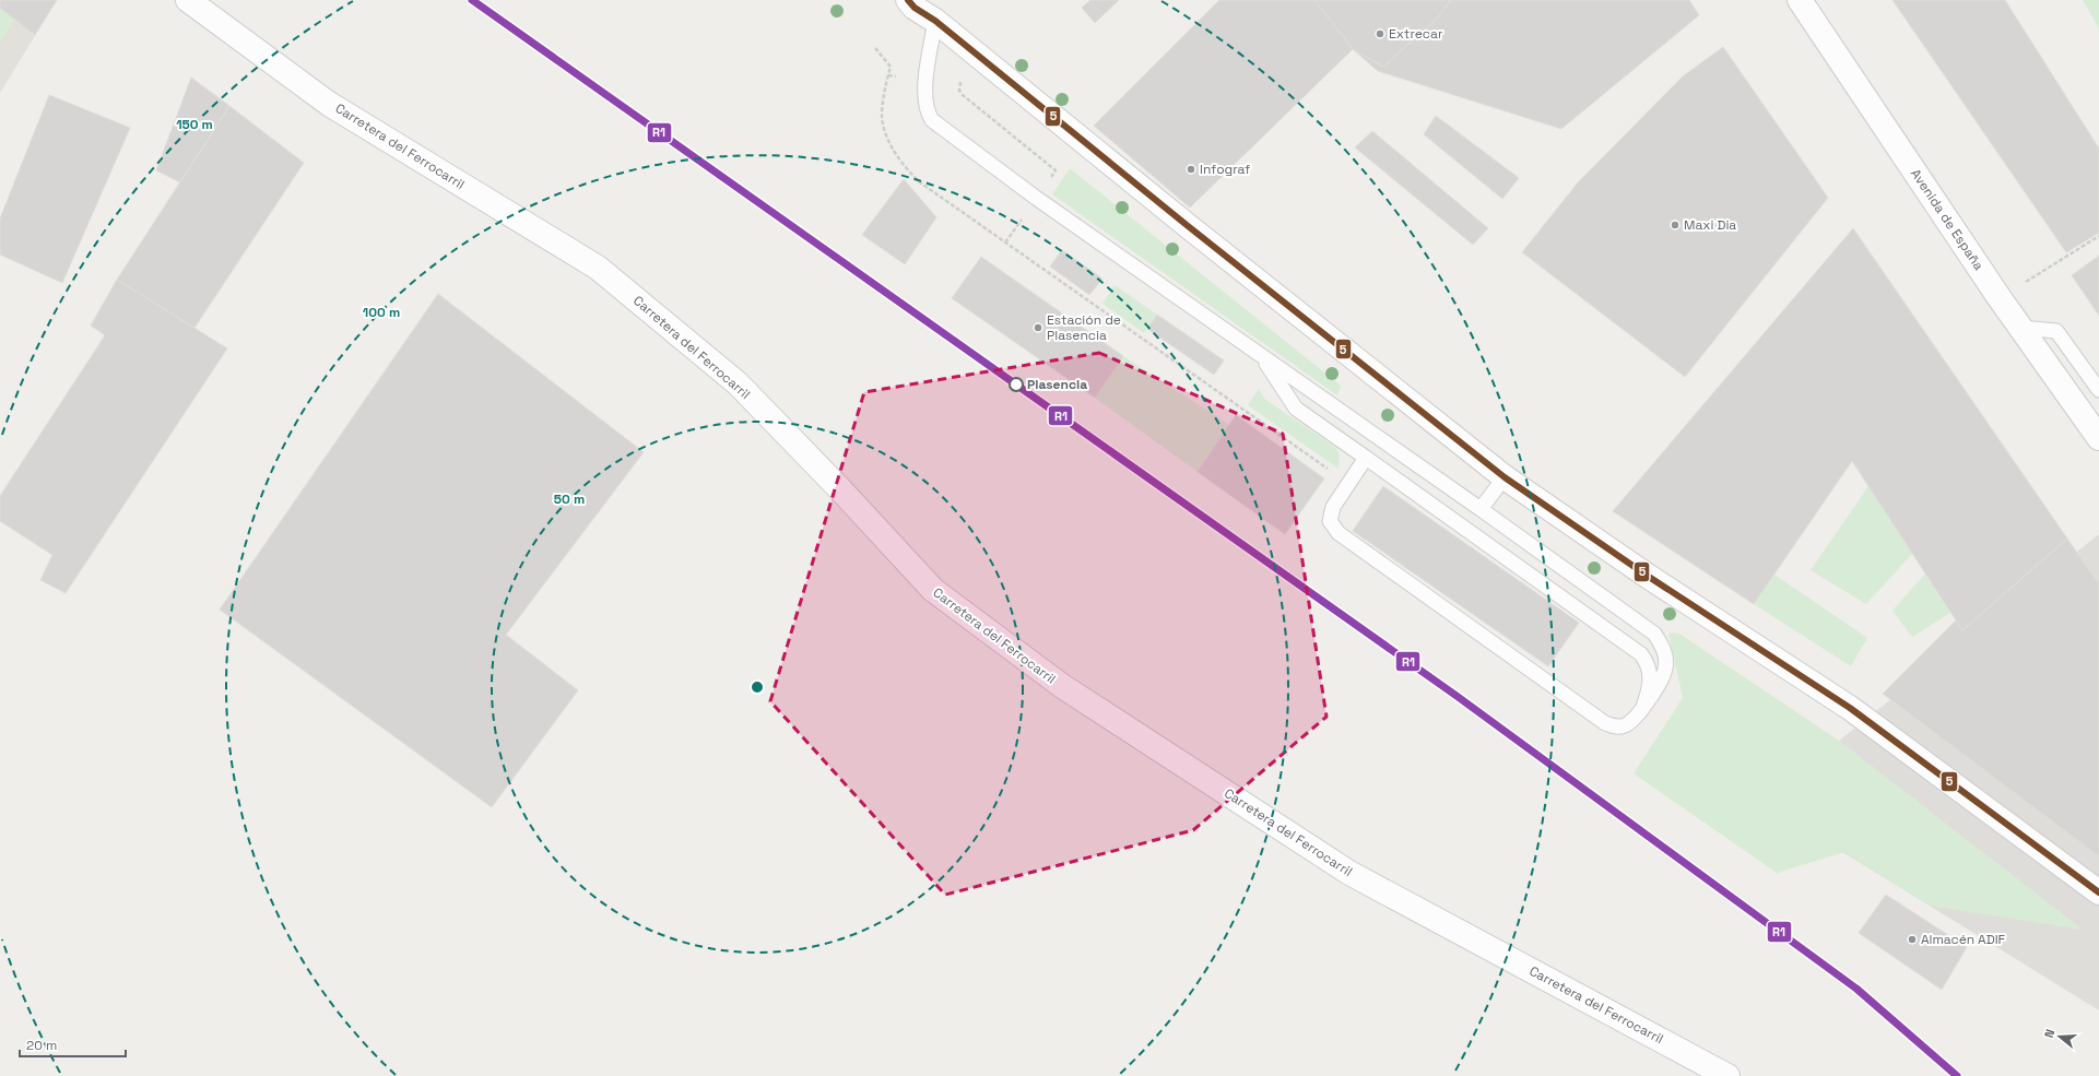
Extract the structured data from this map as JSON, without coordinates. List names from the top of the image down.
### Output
{
  "streets": {
    "street": ["Carretera del Ferrocarril", "Avenida de España"]
  },
  "places": [
    "Extrecar",
    "Infograf",
    "Maxi Dia",
    "Estación de Plasencia",
    "Plasencia",
    "Almacén ADIF"
  ],
  "lines": ["transit line R1", "transit line 5"],
  "scale_bar": "20 m",
  "north": "left",
  "rings": ["150 m", "100 m", "50 m"]
}
